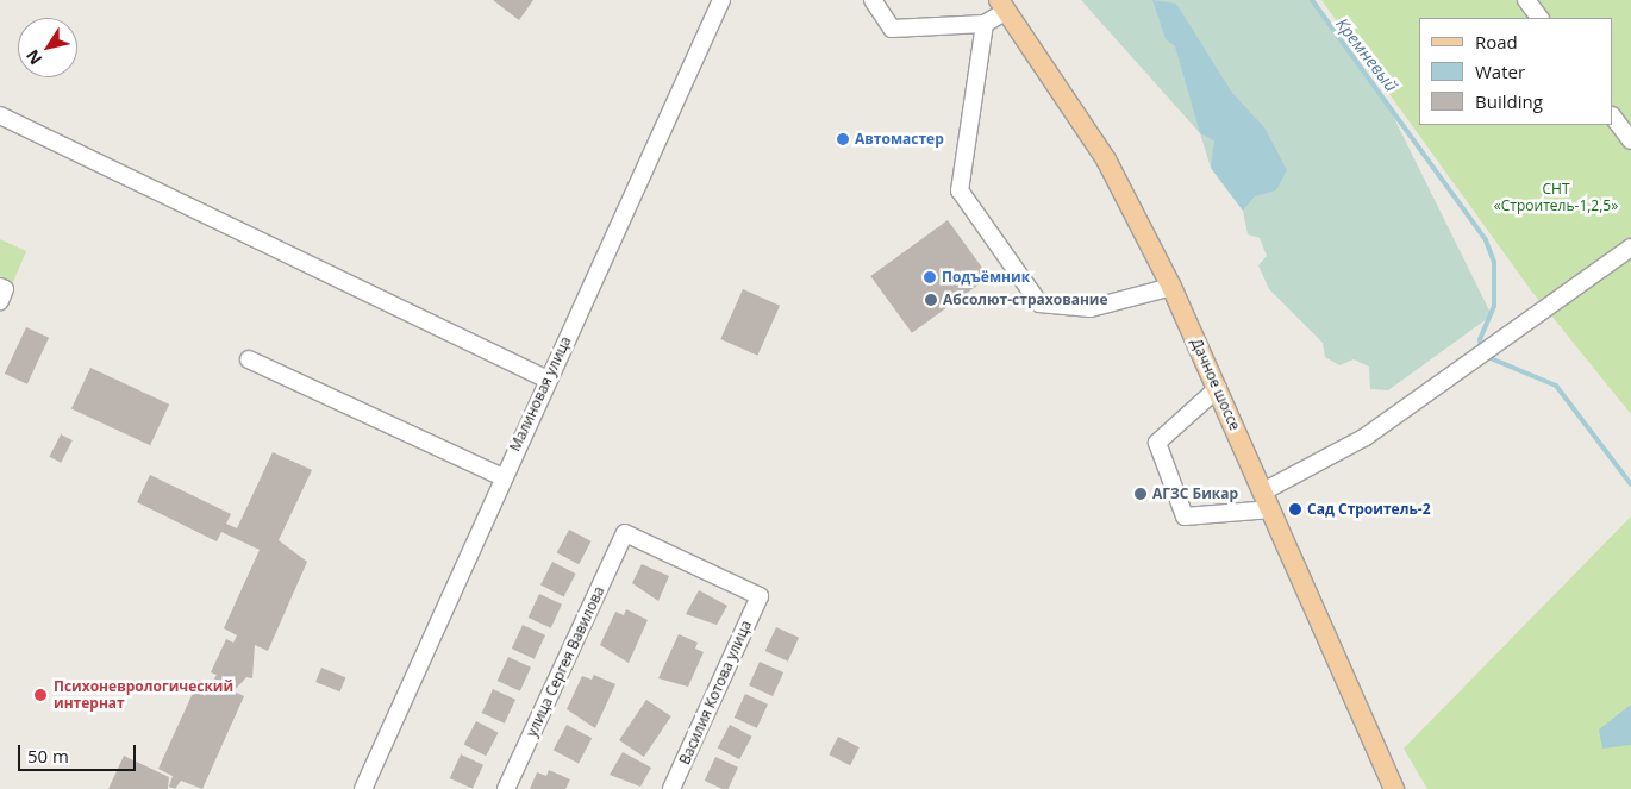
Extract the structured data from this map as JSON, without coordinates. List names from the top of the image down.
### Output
{
  "streets": {
    "main road": ["Дачное шоссе"],
    "street": ["Малиновая улица", "улица Сергея Вавилова", "Василия Котова улица"]
  },
  "crossings": [
    ["улица Сергея Вавилова", "Василия Котова улица"]
  ],
  "water": ["Кремневый"],
  "parks": ["СНТ «Строитель-1,2,5»"],
  "places": [
    "Автомастер",
    "Подъёмник",
    "Абсолют-страхование",
    "АГЗС Бикар",
    "Сад Строитель-2",
    "Психоневрологический интернат"
  ],
  "legend": ["Road", "Water", "Building"],
  "scale_bar": "50 m",
  "north": "bottom left"
}
